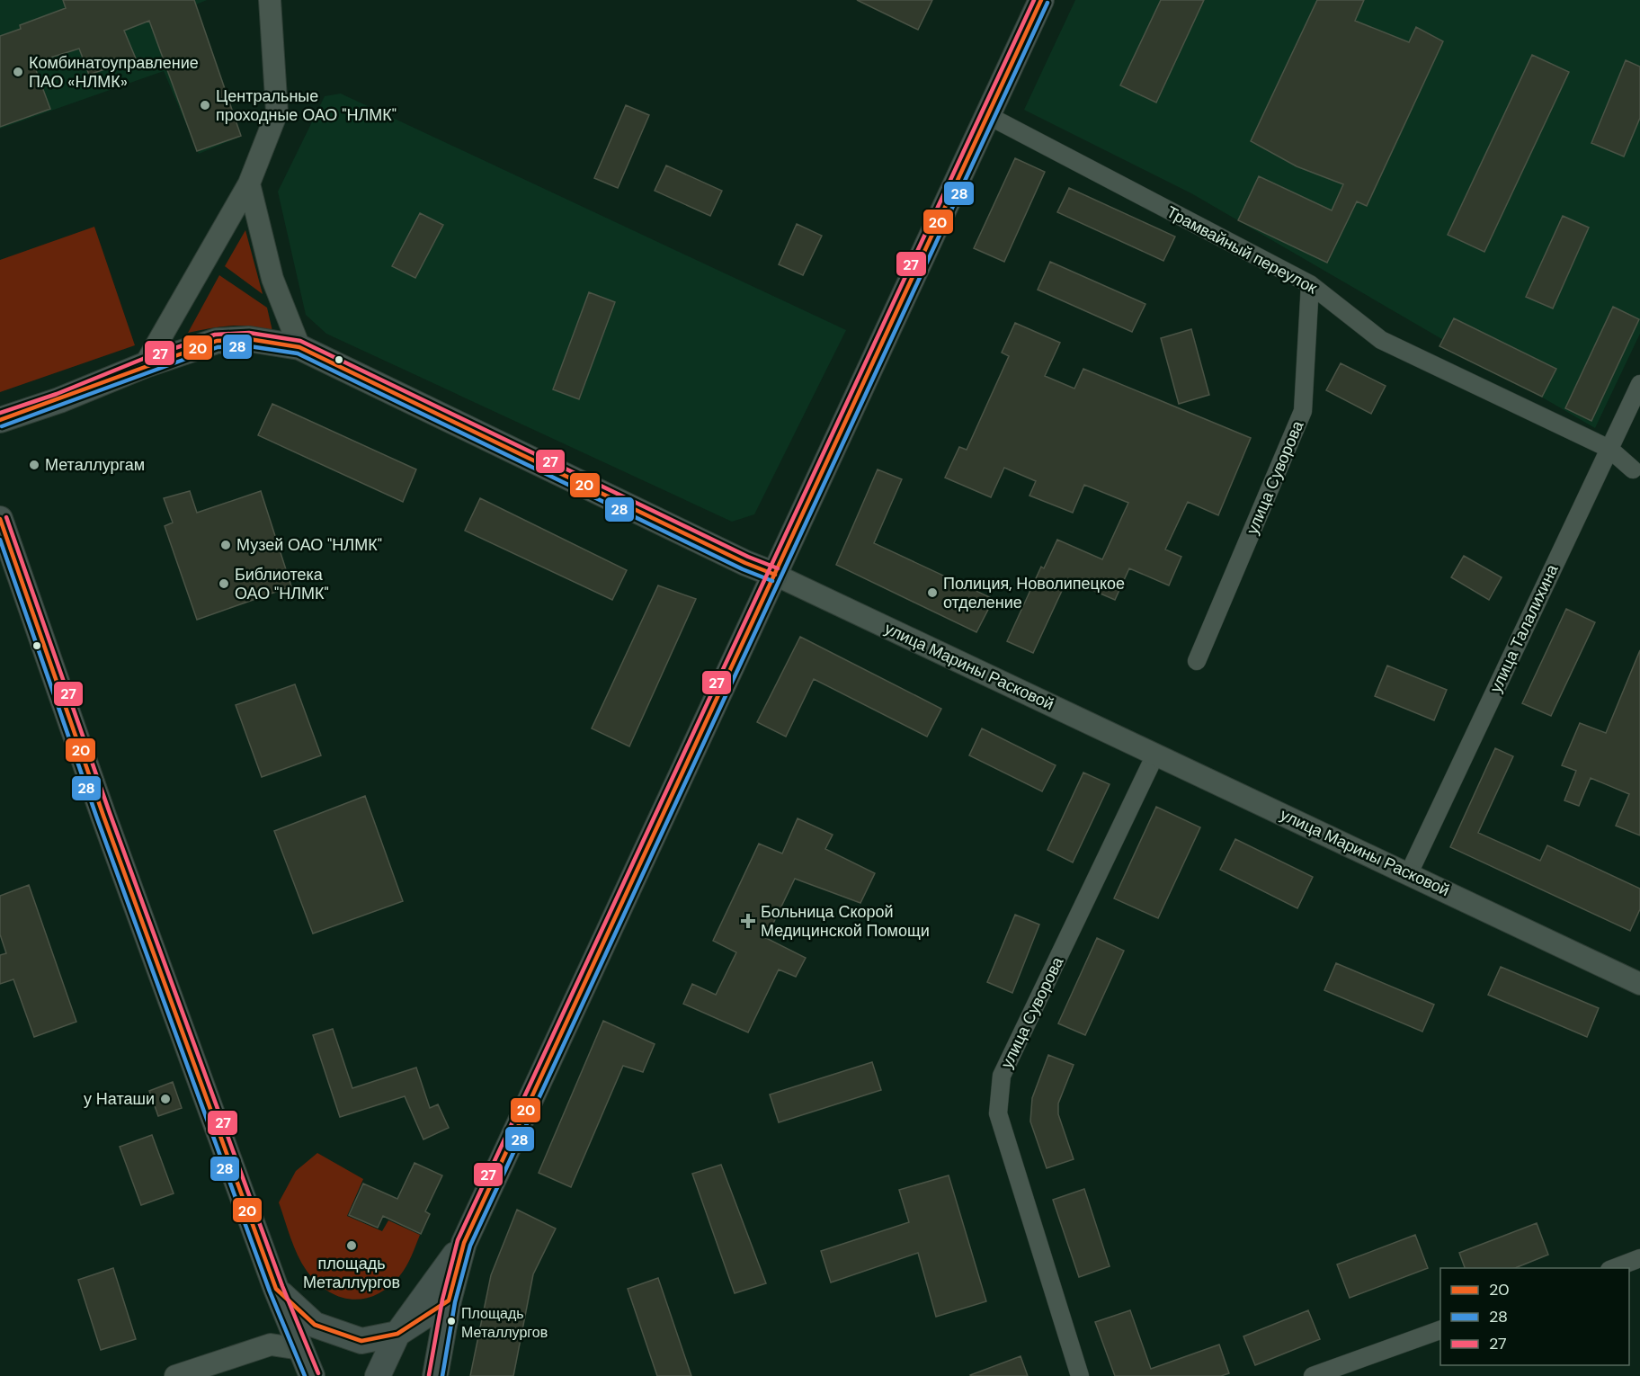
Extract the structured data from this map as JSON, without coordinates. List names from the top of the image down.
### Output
{
  "streets": {
    "main road": ["улица Марины Расковой"],
    "street": ["Трамвайный переулок", "улица Суворова", "улица Талалихина"]
  },
  "crossings": [
    ["Трамвайный переулок", "улица Суворова"],
    ["Трамвайный переулок", "улица Талалихина"],
    ["улица Суворова", "улица Марины Расковой"],
    ["улица Талалихина", "улица Марины Расковой"]
  ],
  "places": {
    "other": [
      "Комбинатоуправление ПАО «НЛМК»",
      "Центральные проходные ОАО \"НЛМК\"",
      "Металлургам",
      "Музей ОАО \"НЛМК\"",
      "Библиотека ОАО \"НЛМК\"",
      "Полиция, Новолипецкое отделение",
      "у Наташи",
      "площадь Металлургов",
      "Площадь Металлургов"
    ],
    "health": ["Больница Скорой Медицинской Помощи"]
  },
  "lines": ["transit line 20", "transit line 27", "transit line 28"],
  "legend": ["20", "28", "27"]
}
